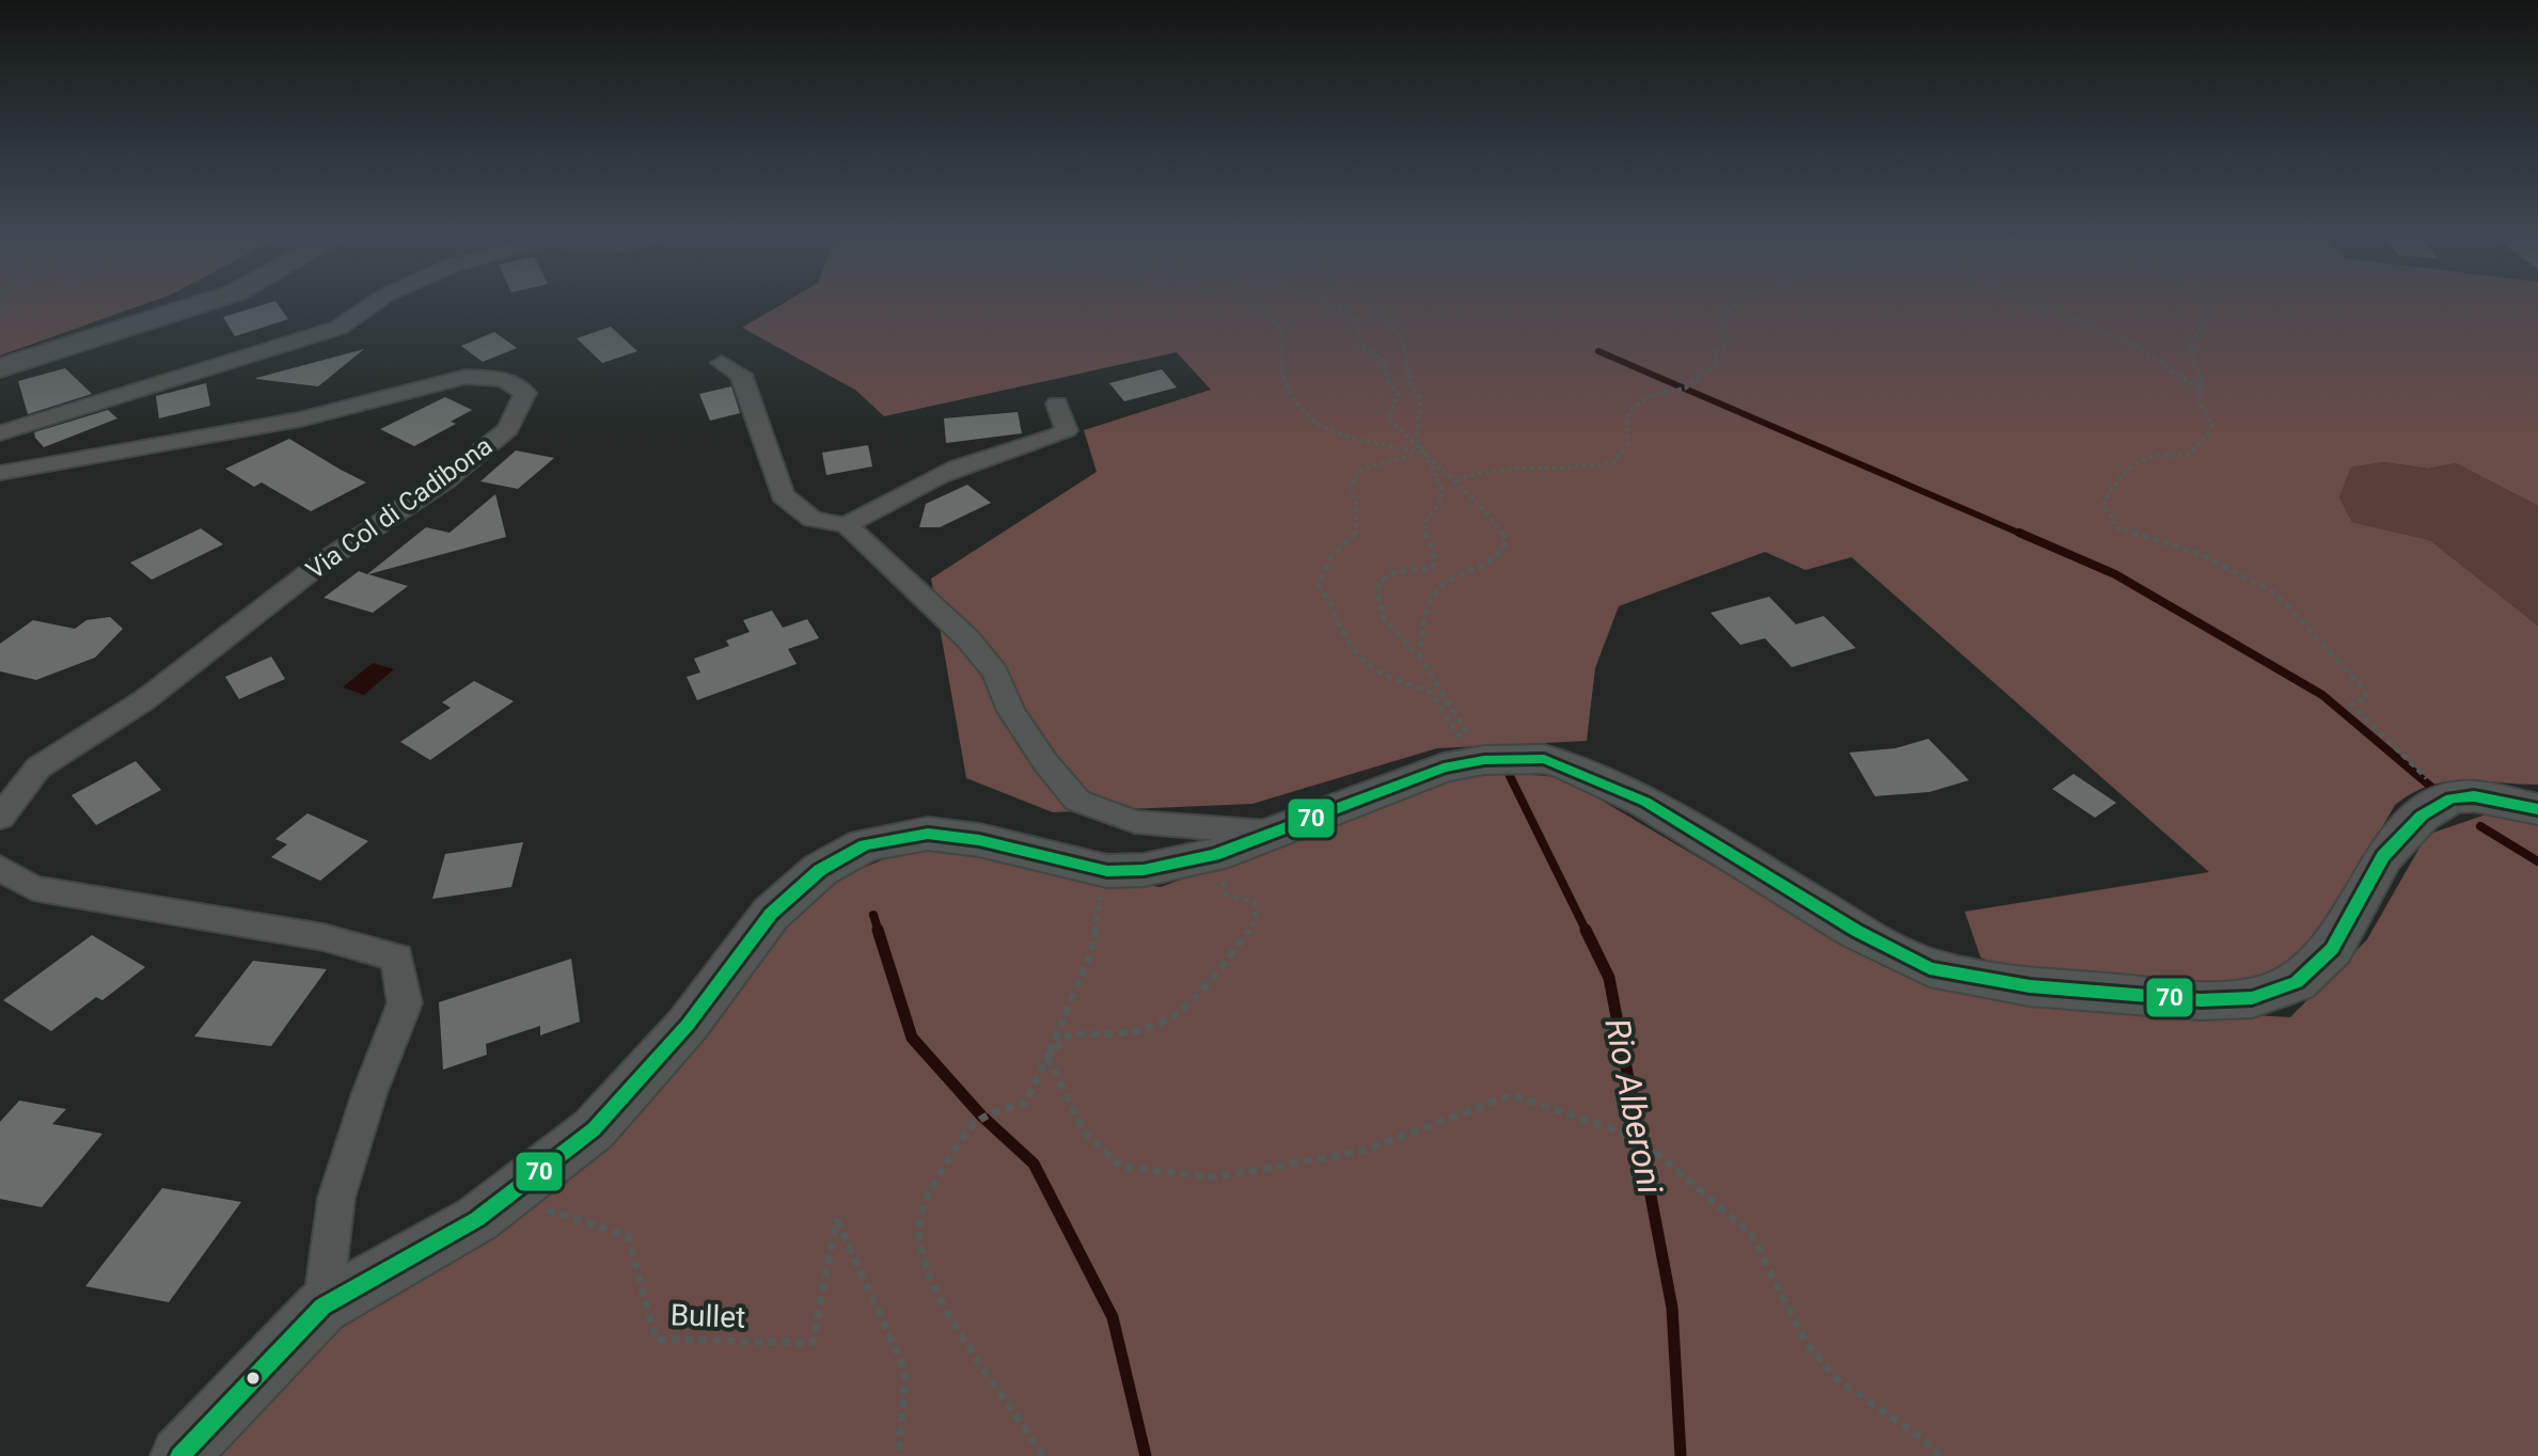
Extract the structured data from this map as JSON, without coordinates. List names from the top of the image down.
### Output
{
  "streets": {
    "street": ["Via Col di Cadibona"],
    "path": ["Bullet"]
  },
  "water": ["Rio Alberoni"],
  "lines": ["transit line 70"]
}
